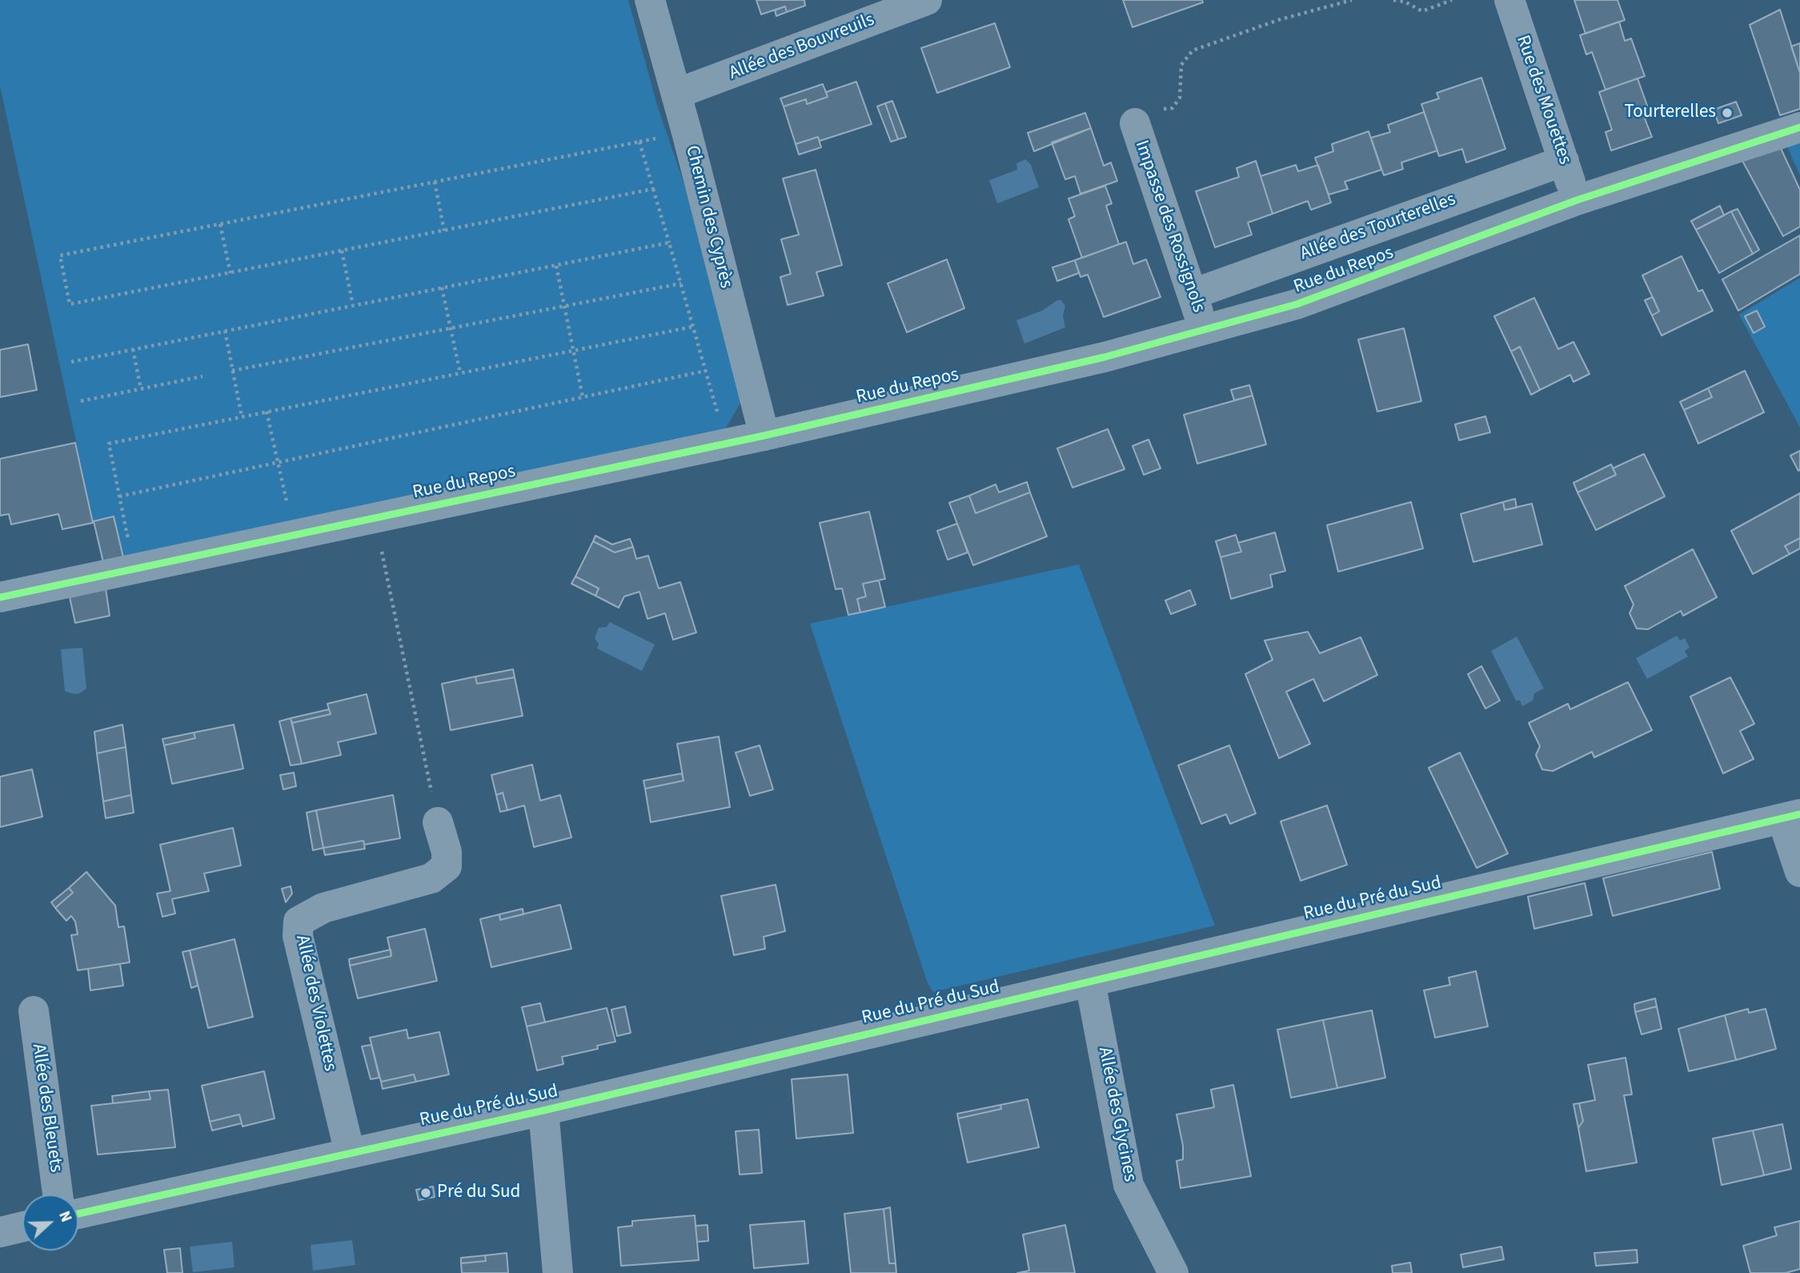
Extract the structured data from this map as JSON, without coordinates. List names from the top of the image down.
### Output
{
  "streets": {
    "street": [
      "Allée des Bouvreuils",
      "Rue des Mouettes",
      "Chemin des Cyprès",
      "Impasse des Rossignols",
      "Allée des Tourterelles",
      "Rue du Repos",
      "Rue du Pré du Sud",
      "Allée des Violettes",
      "Allée des Bleuets",
      "Allée des Glycines"
    ]
  },
  "crossings": [
    ["Allée des Bouvreuils", "Chemin des Cyprès"],
    ["Rue des Mouettes", "Allée des Tourterelles"],
    ["Rue des Mouettes", "Rue du Repos"],
    ["Chemin des Cyprès", "Rue du Repos"],
    ["Impasse des Rossignols", "Allée des Tourterelles"],
    ["Impasse des Rossignols", "Rue du Repos"],
    ["Rue du Pré du Sud", "Allée des Violettes"],
    ["Rue du Pré du Sud", "Allée des Glycines"]
  ],
  "places": ["Tourterelles", "Pré du Sud"],
  "north": "right"
}
